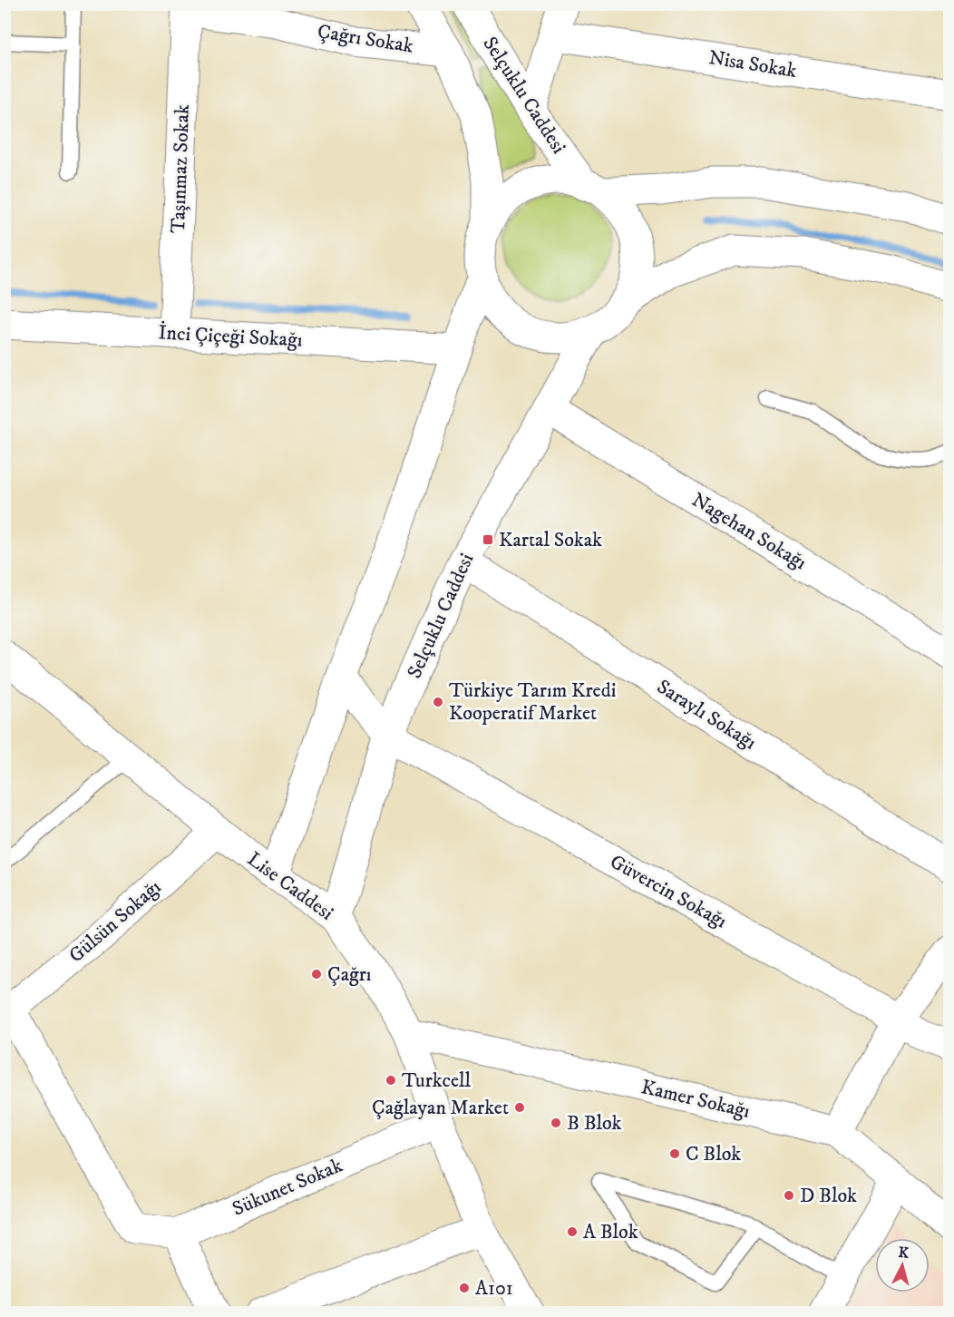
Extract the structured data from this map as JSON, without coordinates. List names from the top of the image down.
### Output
{
  "streets": {
    "street": [
      "Çağrı Sokak",
      "Nisa Sokak",
      "Selçuklu Caddesi",
      "Taşınmaz Sokak",
      "İnci Çiçeği Sokağı",
      "Nagehan Sokağı",
      "Saraylı Sokağı",
      "Lise Caddesi",
      "Güvercin Sokağı",
      "Gülsün Sokağı",
      "Kamer Sokağı",
      "Sükunet Sokak"
    ]
  },
  "crossings": [
    ["Çağrı Sokak", "Selçuklu Caddesi"],
    ["Çağrı Sokak", "Taşınmaz Sokak"],
    ["Selçuklu Caddesi", "Nagehan Sokağı"],
    ["Selçuklu Caddesi", "Saraylı Sokağı"],
    ["Selçuklu Caddesi", "Lise Caddesi"],
    ["Selçuklu Caddesi", "Güvercin Sokağı"],
    ["Taşınmaz Sokak", "İnci Çiçeği Sokağı"],
    ["Lise Caddesi", "Gülsün Sokağı"],
    ["Lise Caddesi", "Kamer Sokağı"],
    ["Lise Caddesi", "Sükunet Sokak"],
    ["Gülsün Sokağı", "Sükunet Sokak"]
  ],
  "places": {
    "transit": ["Kartal Sokak"],
    "other": [
      "Türkiye Tarım Kredi Kooperatif Market",
      "Çağrı",
      "Turkcell",
      "Çağlayan Market",
      "B Blok",
      "C Blok",
      "D Blok",
      "A Blok",
      "A101"
    ]
  },
  "north": "top"
}
